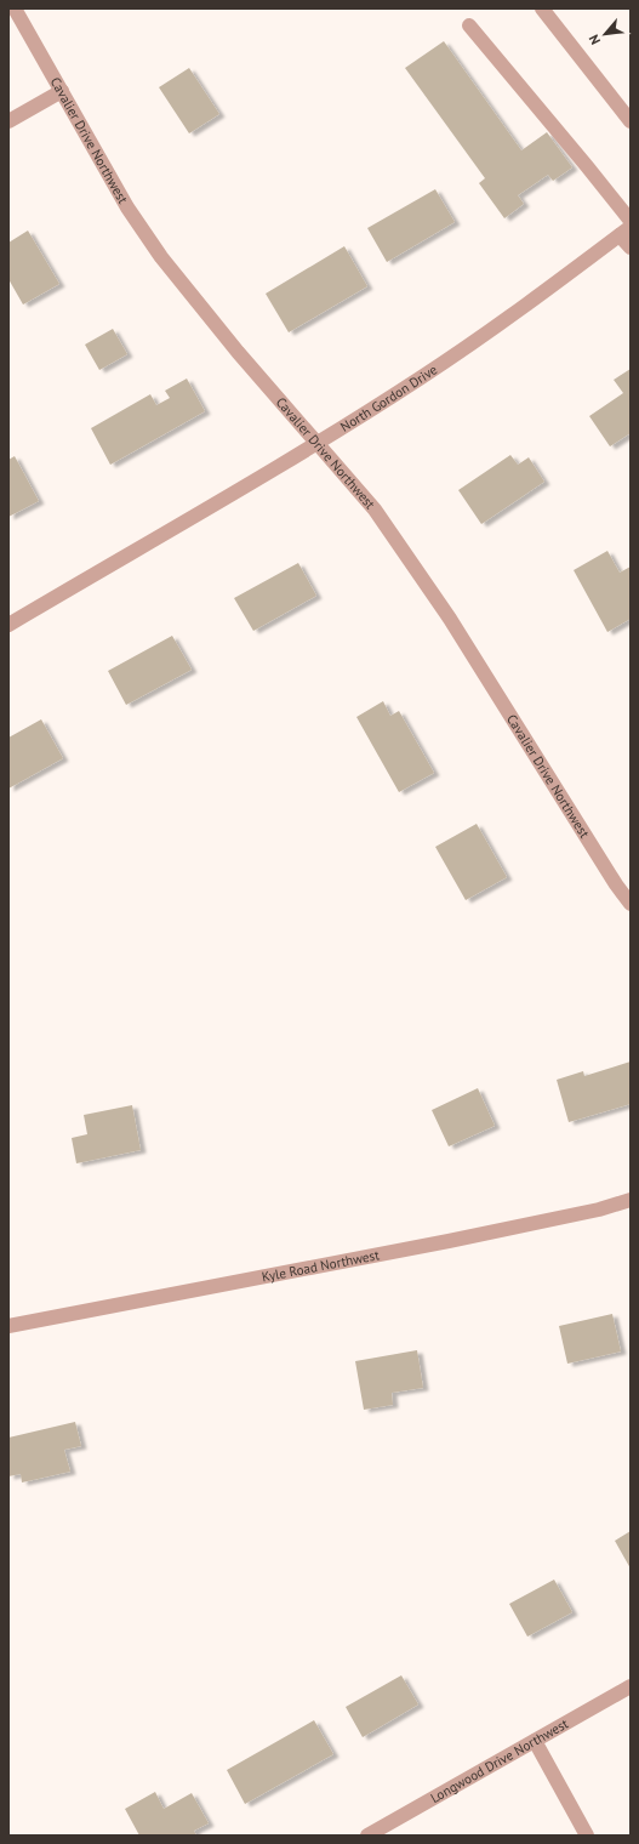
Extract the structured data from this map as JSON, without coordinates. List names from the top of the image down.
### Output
{
  "streets": {
    "street": [
      "Cavalier Drive Northwest",
      "North Gordon Drive",
      "Kyle Road Northwest",
      "Longwood Drive Northwest"
    ]
  },
  "crossings": [
    ["Cavalier Drive Northwest", "North Gordon Drive"]
  ],
  "north": "bottom left"
}
